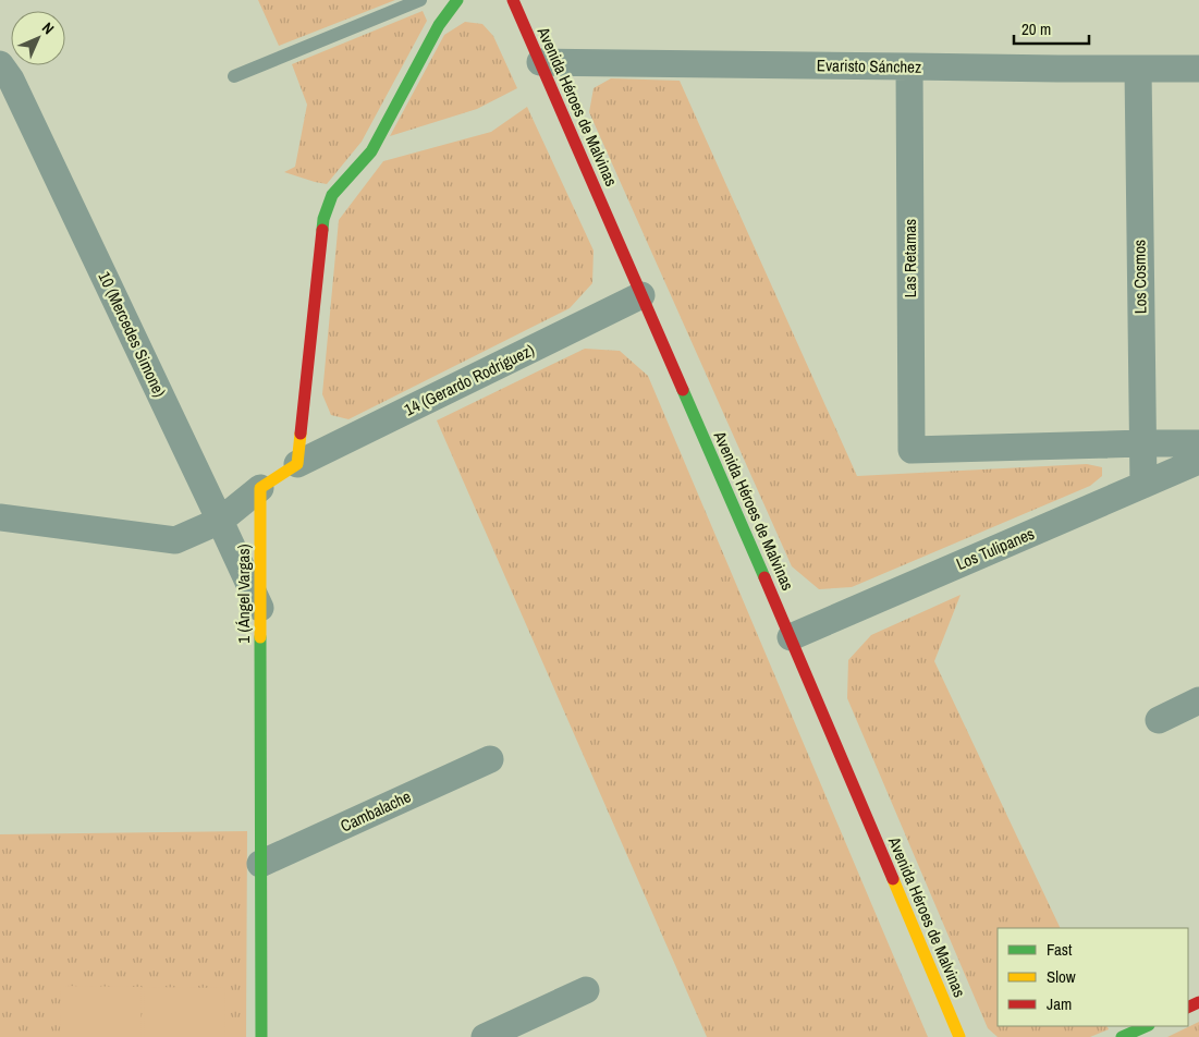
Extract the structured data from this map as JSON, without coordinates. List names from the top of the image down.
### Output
{
  "streets": {
    "main road": ["Avenida Héroes de Malvinas", "1 (Ángel Vargas)"],
    "street": [
      "Evaristo Sánchez",
      "Las Retamas",
      "Los Cosmos",
      "10 (Mercedes Simone)",
      "14 (Gerardo Rodríguez)",
      "Los Tulipanes",
      "Cambalache"
    ]
  },
  "crossings": [
    ["Evaristo Sánchez", "Avenida Héroes de Malvinas"],
    ["Evaristo Sánchez", "Las Retamas"],
    ["Evaristo Sánchez", "Los Cosmos"],
    ["Avenida Héroes de Malvinas", "14 (Gerardo Rodríguez)"],
    ["Avenida Héroes de Malvinas", "Los Tulipanes"],
    ["Las Retamas", "Los Cosmos"],
    ["Los Cosmos", "Los Tulipanes"],
    ["10 (Mercedes Simone)", "1 (Ángel Vargas)"],
    ["1 (Ángel Vargas)", "Cambalache"]
  ],
  "legend": ["Fast", "Slow", "Jam"],
  "scale_bar": "20 m",
  "north": "top right"
}
